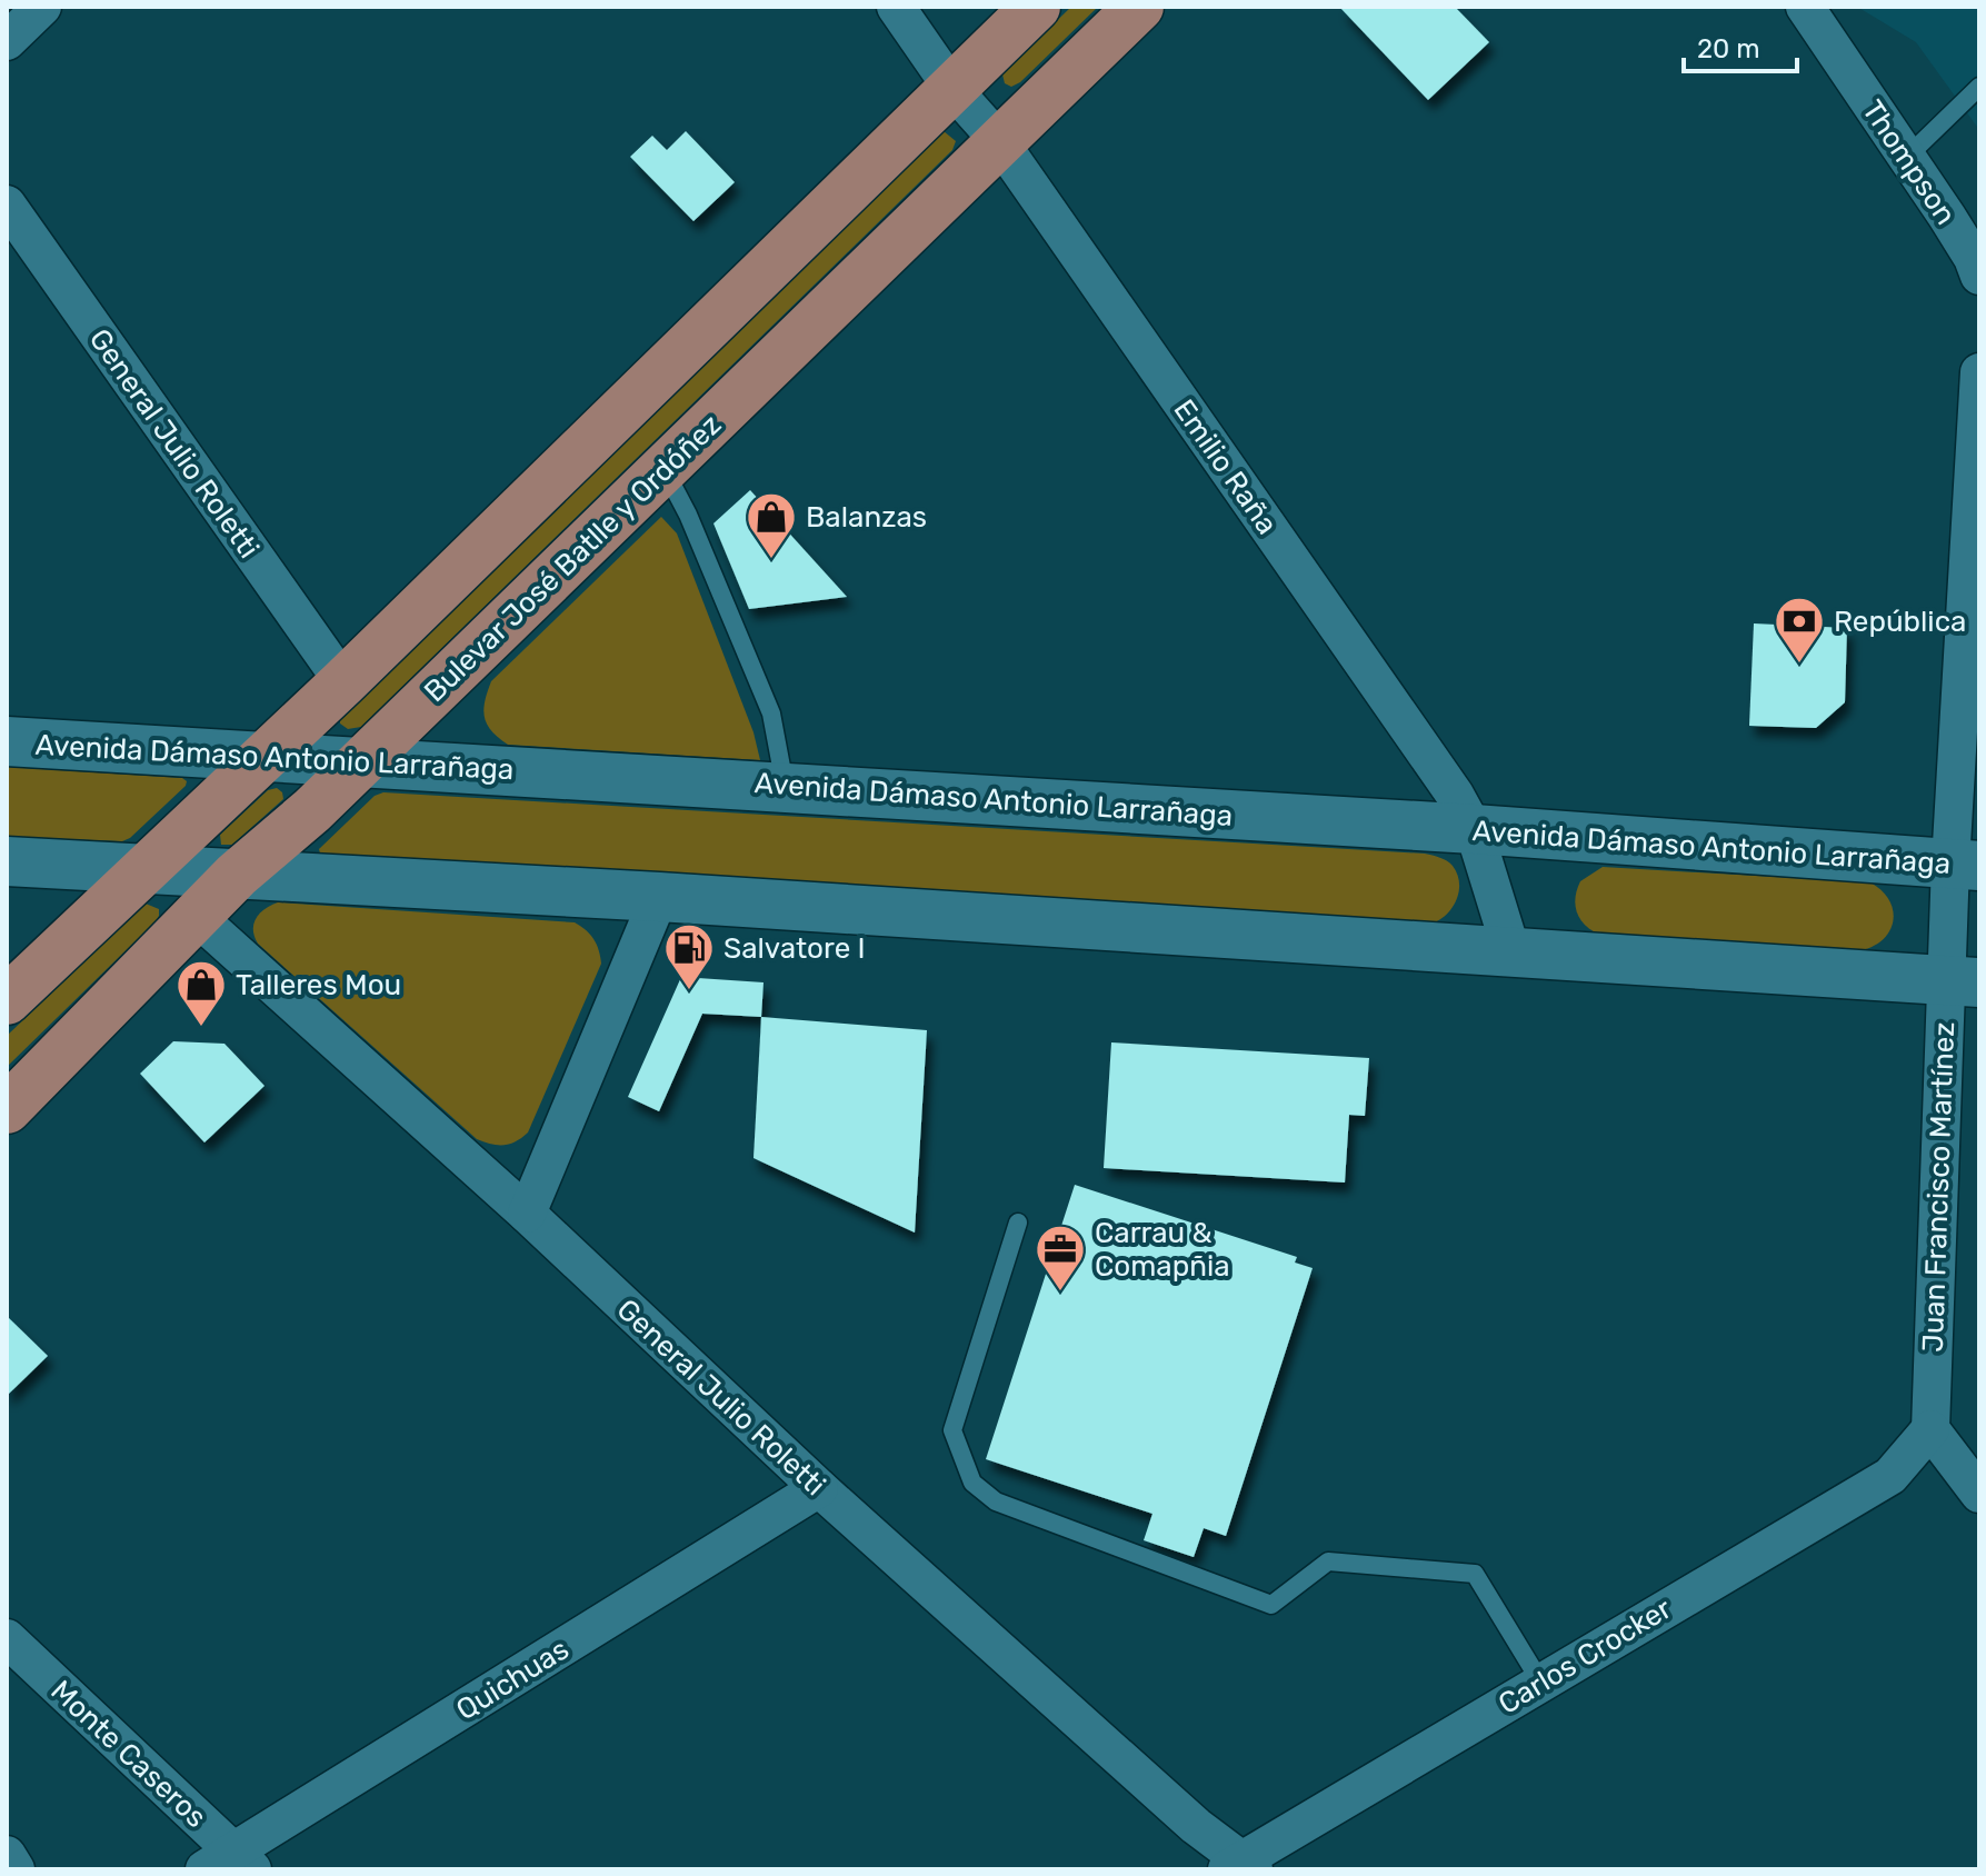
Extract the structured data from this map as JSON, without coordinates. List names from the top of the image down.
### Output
{
  "streets": {
    "main road": ["Bulevar José Batlle y Ordóñez"],
    "street": [
      "Thompson",
      "General Julio Roletti",
      "Emilio Raña",
      "Avenida Dámaso Antonio Larrañaga",
      "Juan Francisco Martínez",
      "Carlos Crocker",
      "Quichuas",
      "Monte Caseros"
    ]
  },
  "crossings": [
    ["General Julio Roletti", "Bulevar José Batlle y Ordóñez"],
    ["General Julio Roletti", "Carlos Crocker"],
    ["General Julio Roletti", "Quichuas"],
    ["Emilio Raña", "Bulevar José Batlle y Ordóñez"],
    ["Emilio Raña", "Avenida Dámaso Antonio Larrañaga"],
    ["Bulevar José Batlle y Ordóñez", "Avenida Dámaso Antonio Larrañaga"],
    ["Avenida Dámaso Antonio Larrañaga", "Juan Francisco Martínez"],
    ["Juan Francisco Martínez", "Carlos Crocker"],
    ["Quichuas", "Monte Caseros"]
  ],
  "places": {
    "shop": ["Balanzas", "Talleres Mou"],
    "bank": ["República"],
    "fuel station": ["Salvatore I"],
    "office": ["Carrau & Comapñia"]
  },
  "scale_bar": "20 m"
}
